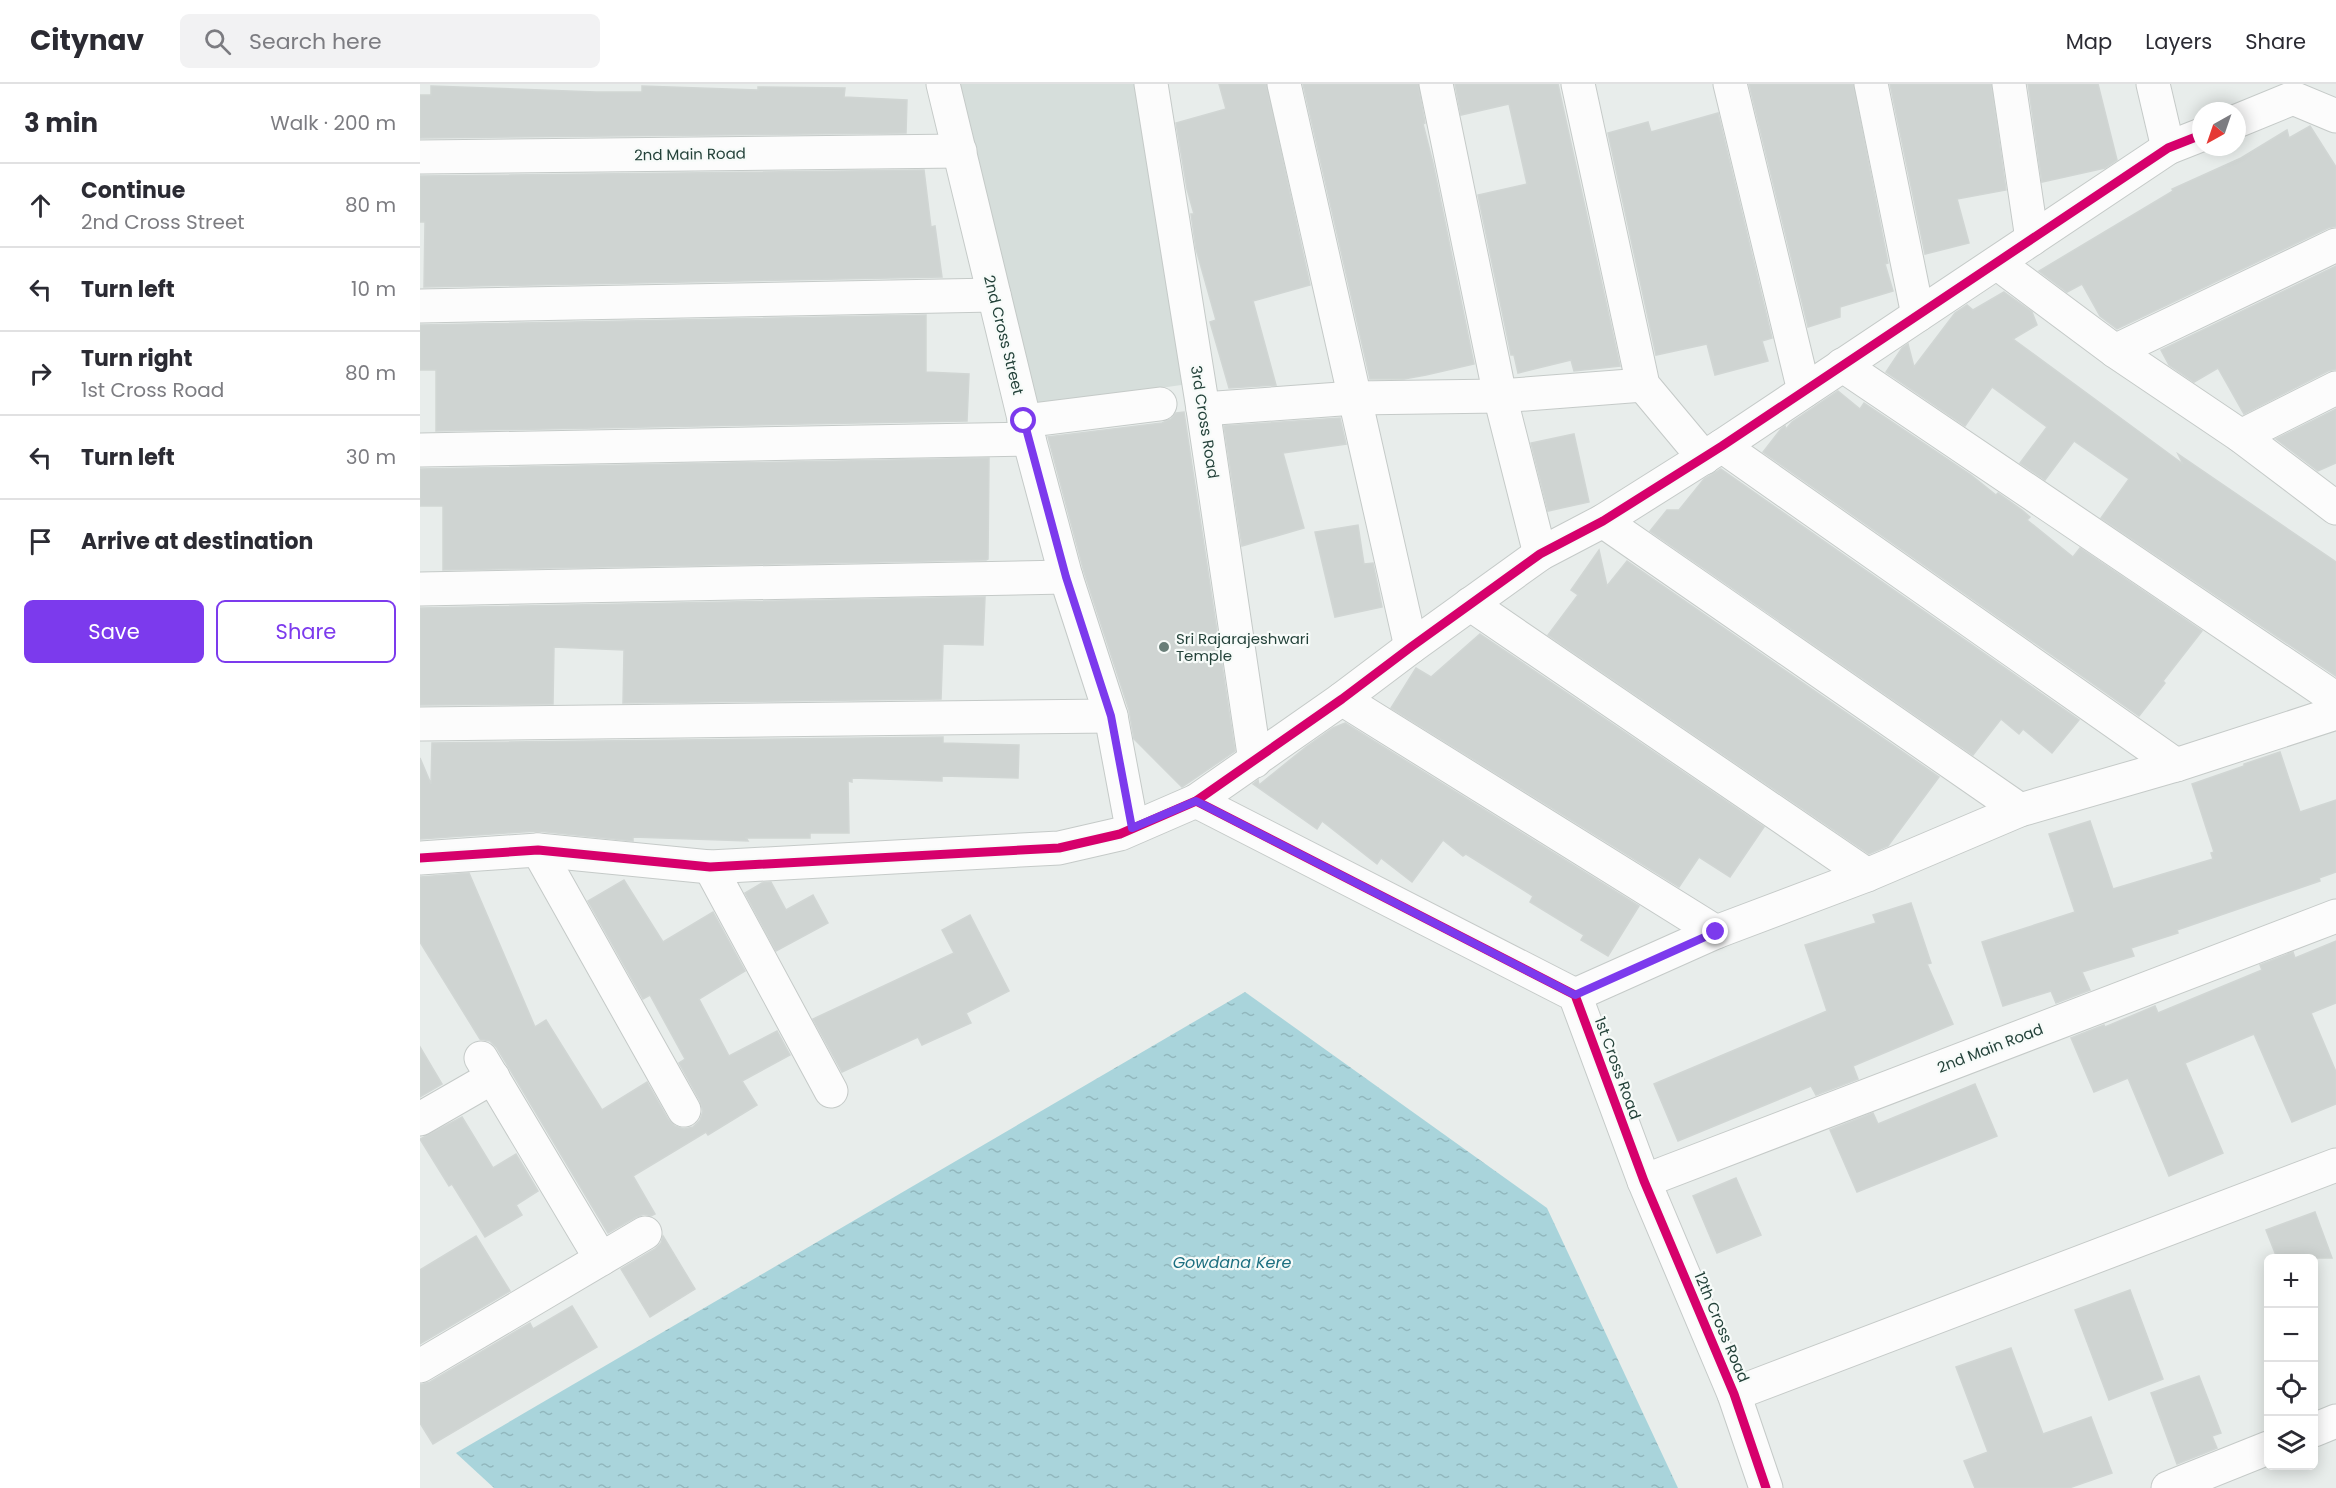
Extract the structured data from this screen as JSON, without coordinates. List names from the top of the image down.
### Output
{
  "streets": {
    "street": [
      "2nd Main Road",
      "2nd Cross Street",
      "3rd Cross Road",
      "1st Cross Road",
      "12th Cross Road"
    ]
  },
  "crossings": [
    ["2nd Main Road", "2nd Cross Street"],
    ["2nd Main Road", "1st Cross Road"],
    ["2nd Main Road", "12th Cross Road"],
    ["1st Cross Road", "12th Cross Road"]
  ],
  "water": ["Gowdana Kere"],
  "places": ["Sri Rajarajeshwari Temple"],
  "north": "bottom left",
  "page": {
    "header": "Citynav",
    "search": "Search here",
    "nav": ["Map", "Layers", "Share"],
    "heading": ["3 min", "Walk · 200 m"],
    "list": [
      ["Continue", "2nd Cross Street", "80 m"],
      ["Turn left", "10 m"],
      ["Turn right", "1st Cross Road", "80 m"],
      ["Turn left", "30 m"],
      "Arrive at destination"
    ],
    "buttons": ["Save", "Share"],
    "map_buttons": ["+", "−"]
  }
}
